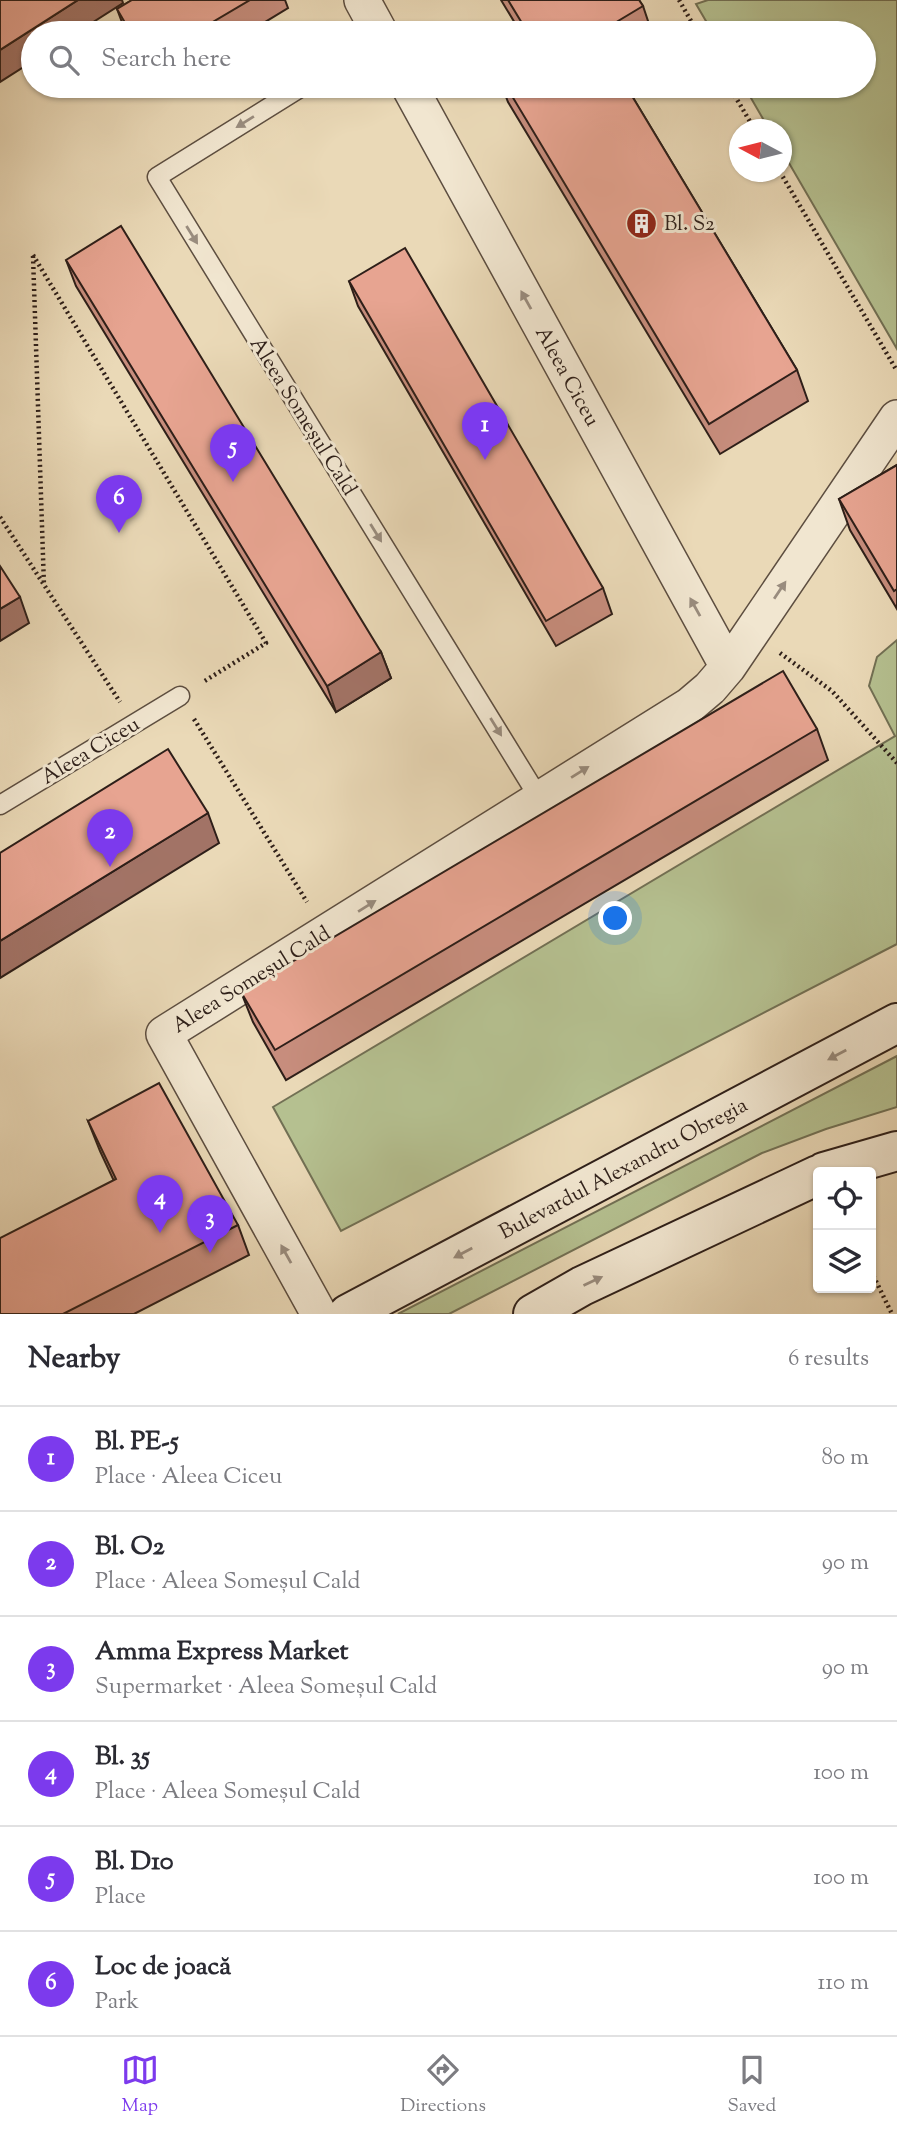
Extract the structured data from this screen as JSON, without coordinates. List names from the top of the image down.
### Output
{
  "streets": {
    "main road": ["Bulevardul Alexandru Obregia"],
    "street": ["Aleea Ciceu", "Aleea Someșul Cald"]
  },
  "crossings": [
    ["Aleea Ciceu", "Aleea Someșul Cald"]
  ],
  "one_way": ["Aleea Ciceu"],
  "places": {
    "building": ["Bl. S2"]
  },
  "north": "left",
  "page": {
    "search": "Search here",
    "pins": [
      "1",
      "5",
      "6",
      "2",
      "4",
      "3"
    ],
    "heading": ["Nearby", "6 results"],
    "list": [
      {
        "mark": "1",
        "name": "Bl. PE-5",
        "note": "Place · Aleea Ciceu",
        "value": "80 m"
      },
      {
        "mark": "2",
        "name": "Bl. O2",
        "note": "Place · Aleea Someșul Cald",
        "value": "90 m"
      },
      {
        "mark": "3",
        "name": "Amma Express Market",
        "note": "Supermarket · Aleea Someșul Cald",
        "value": "90 m"
      },
      {
        "mark": "4",
        "name": "Bl. 35",
        "note": "Place · Aleea Someșul Cald",
        "value": "100 m"
      },
      {
        "mark": "5",
        "name": "Bl. D10",
        "note": "Place",
        "value": "100 m"
      },
      {
        "mark": "6",
        "name": "Loc de joacă",
        "note": "Park",
        "value": "110 m"
      }
    ],
    "nav": ["Map", "Directions", "Saved"]
  }
}
